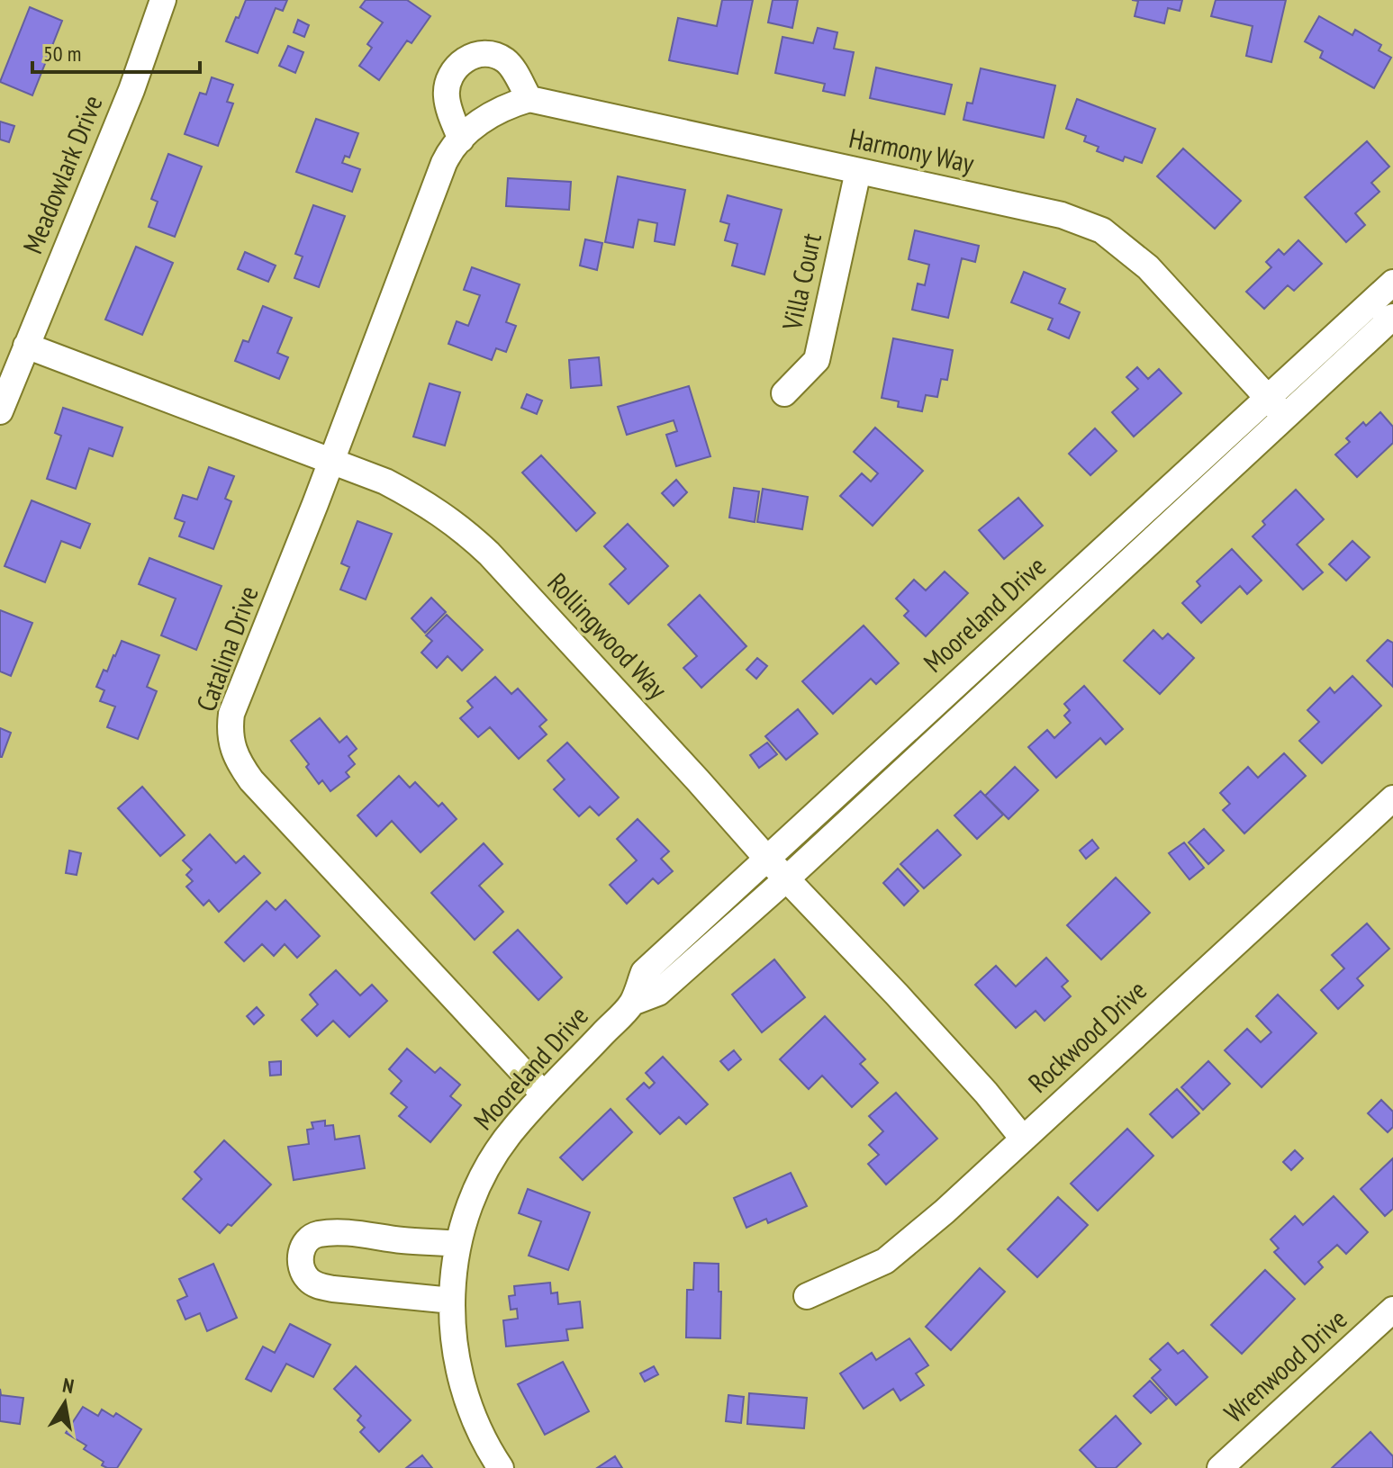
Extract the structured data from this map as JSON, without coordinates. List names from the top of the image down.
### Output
{
  "streets": {
    "street": [
      "Harmony Way",
      "Meadowlark Drive",
      "Villa Court",
      "Mooreland Drive",
      "Rollingwood Way",
      "Catalina Drive",
      "Rockwood Drive",
      "Wrenwood Drive"
    ]
  },
  "crossings": [
    ["Harmony Way", "Villa Court"],
    ["Harmony Way", "Mooreland Drive"],
    ["Meadowlark Drive", "Rollingwood Way"],
    ["Mooreland Drive", "Rollingwood Way"],
    ["Mooreland Drive", "Catalina Drive"],
    ["Rollingwood Way", "Catalina Drive"],
    ["Rollingwood Way", "Rockwood Drive"]
  ],
  "scale_bar": "50 m",
  "north": "top"
}
